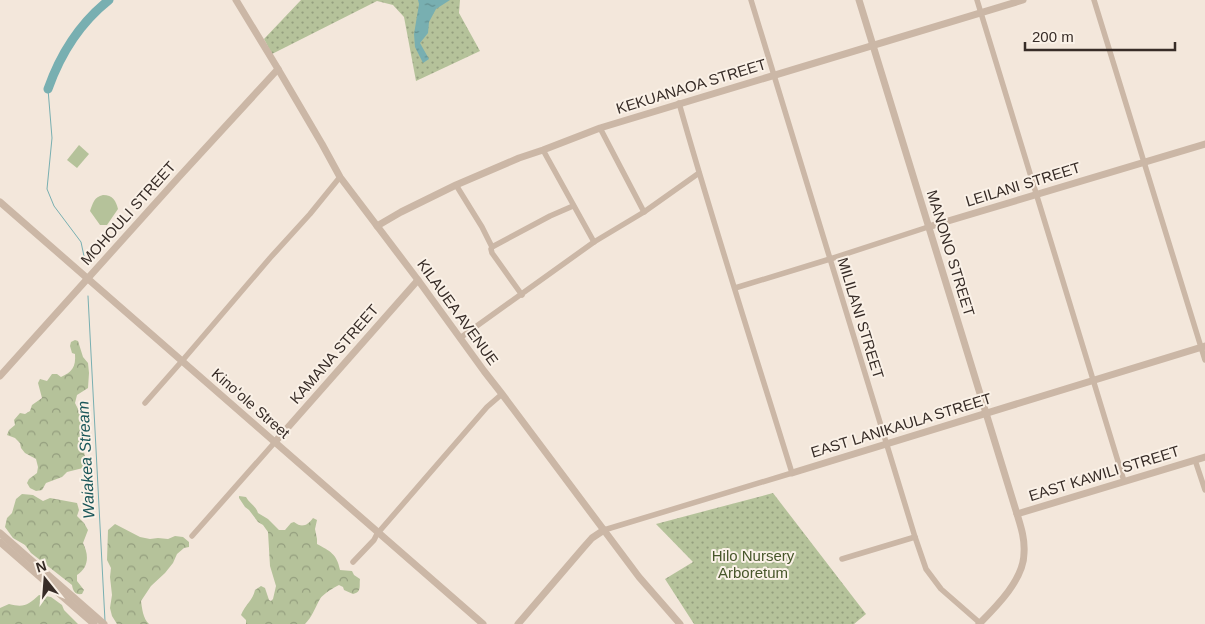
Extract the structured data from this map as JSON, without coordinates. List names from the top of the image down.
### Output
{
  "streets": {
    "street": [
      "KEKUANAOA STREET",
      "LEILANI STREET",
      "MOHOULI STREET",
      "MANONO STREET",
      "KILAUEA AVENUE",
      "MILILANI STREET",
      "KAMANA STREET",
      "Kinoʻole Street",
      "EAST LANIKAULA STREET",
      "EAST KAWILI STREET"
    ]
  },
  "crossings": [
    ["KEKUANAOA STREET", "MANONO STREET"],
    ["KEKUANAOA STREET", "KILAUEA AVENUE"],
    ["KEKUANAOA STREET", "MILILANI STREET"],
    ["LEILANI STREET", "MANONO STREET"],
    ["LEILANI STREET", "MILILANI STREET"],
    ["MOHOULI STREET", "KILAUEA AVENUE"],
    ["MOHOULI STREET", "Kinoʻole Street"],
    ["MANONO STREET", "EAST LANIKAULA STREET"],
    ["MANONO STREET", "EAST KAWILI STREET"],
    ["KILAUEA AVENUE", "KAMANA STREET"],
    ["KILAUEA AVENUE", "EAST LANIKAULA STREET"],
    ["MILILANI STREET", "EAST LANIKAULA STREET"],
    ["MILILANI STREET", "EAST KAWILI STREET"],
    ["KAMANA STREET", "Kinoʻole Street"]
  ],
  "water": ["Waiakea Stream"],
  "parks": ["Hilo Nursery Arboretum"],
  "scale_bar": "200 m",
  "north": "top"
}
